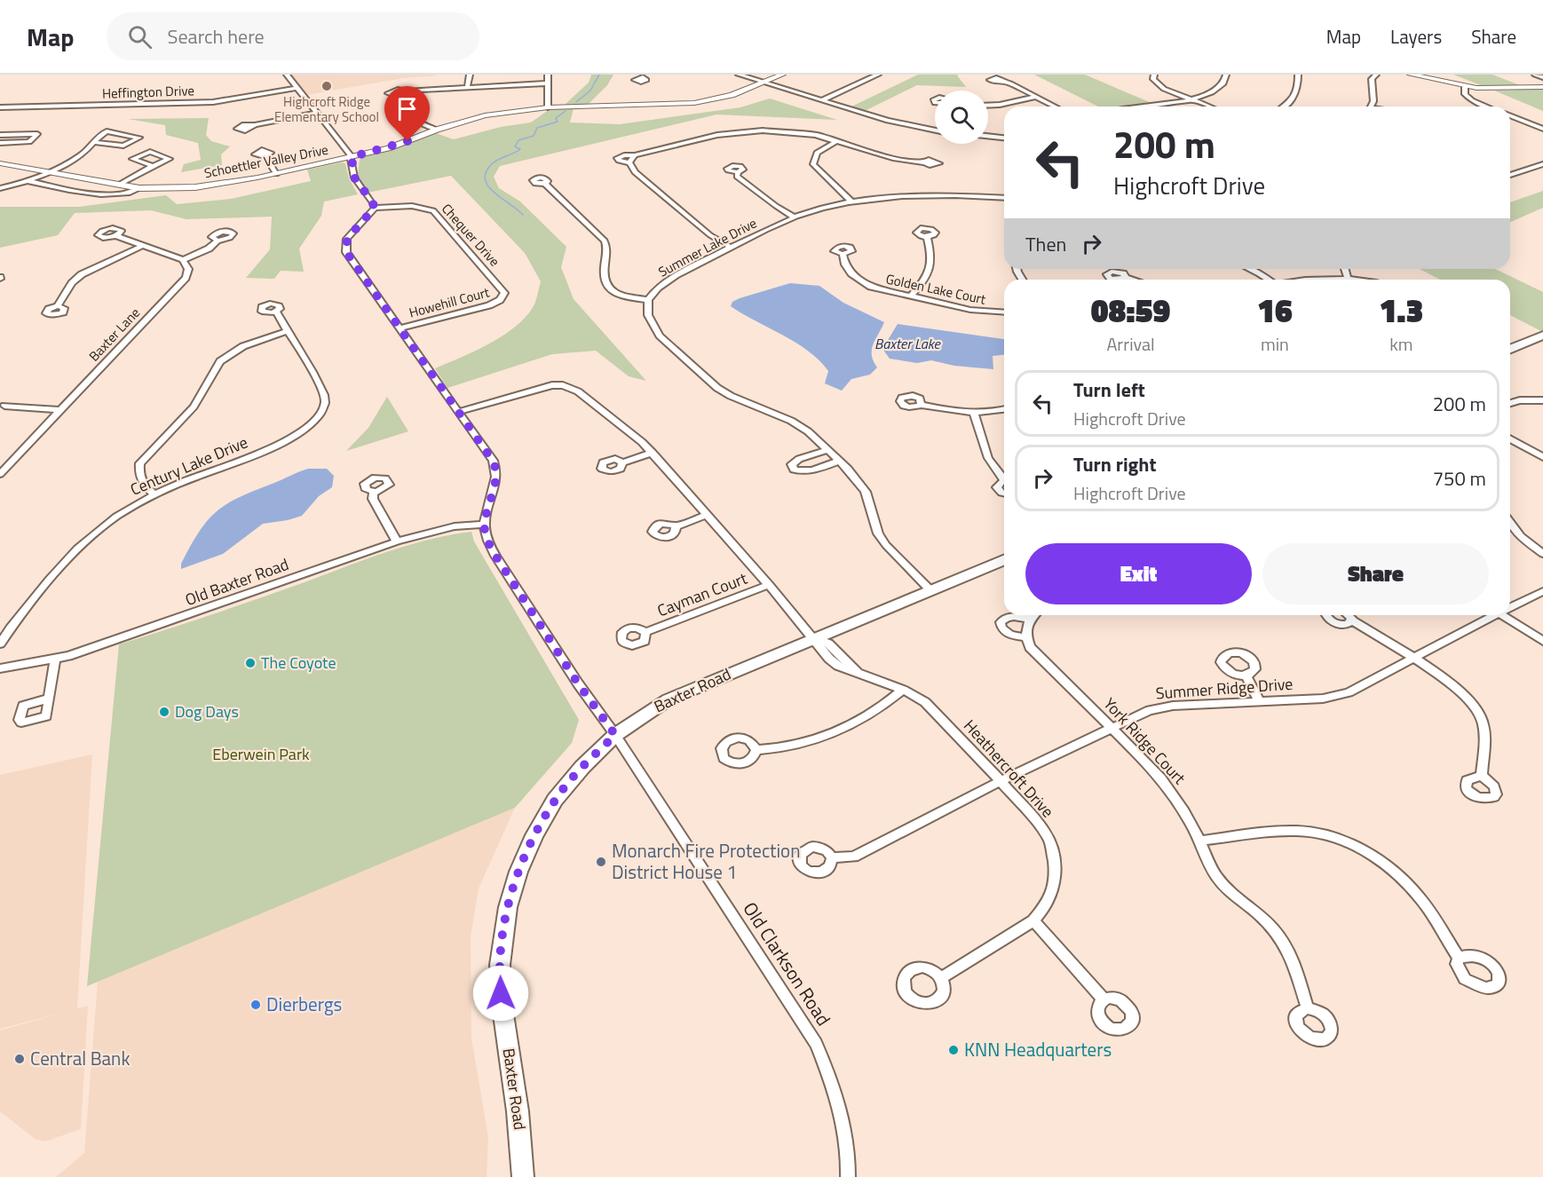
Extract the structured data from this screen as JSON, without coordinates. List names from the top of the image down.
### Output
{
  "streets": {
    "main road": ["Baxter Road"],
    "street": [
      "Heffington Drive",
      "Schoettler Valley Drive",
      "Chequer Drive",
      "Summer Lake Drive",
      "Golden Lake Court",
      "Howehill Court",
      "Baxter Lane",
      "Century Lake Drive",
      "Old Baxter Road",
      "Cayman Court",
      "Summer Ridge Drive",
      "York Ridge Court",
      "Heathercroft Drive",
      "Old Clarkson Road"
    ]
  },
  "crossings": [
    ["Chequer Drive", "Howehill Court"],
    ["Old Baxter Road", "Old Clarkson Road"],
    ["Cayman Court", "Heathercroft Drive"],
    ["Summer Ridge Drive", "York Ridge Court"],
    ["Summer Ridge Drive", "Heathercroft Drive"],
    ["Baxter Road", "Heathercroft Drive"],
    ["Baxter Road", "Old Clarkson Road"]
  ],
  "water": ["Baxter Lake"],
  "parks": ["Eberwein Park"],
  "places": [
    "Highcroft Ridge Elementary School",
    "The Coyote",
    "Dog Days",
    "Monarch Fire Protection District House 1",
    "Dierbergs",
    "KNN Headquarters",
    "Central Bank"
  ],
  "page": {
    "header": "Map",
    "search": "Search here",
    "nav": ["Map", "Layers", "Share"],
    "turn": ["200 m", "Highcroft Drive"],
    "then": "Then",
    "eta": [
      "08:59",
      "Arrival",
      "16",
      "min",
      "1.3",
      "km"
    ],
    "list": [
      {
        "name": "Turn left",
        "note": "Highcroft Drive",
        "value": "200 m"
      },
      {
        "name": "Turn right",
        "note": "Highcroft Drive",
        "value": "750 m"
      }
    ],
    "buttons": ["Exit", "Share"]
  }
}
